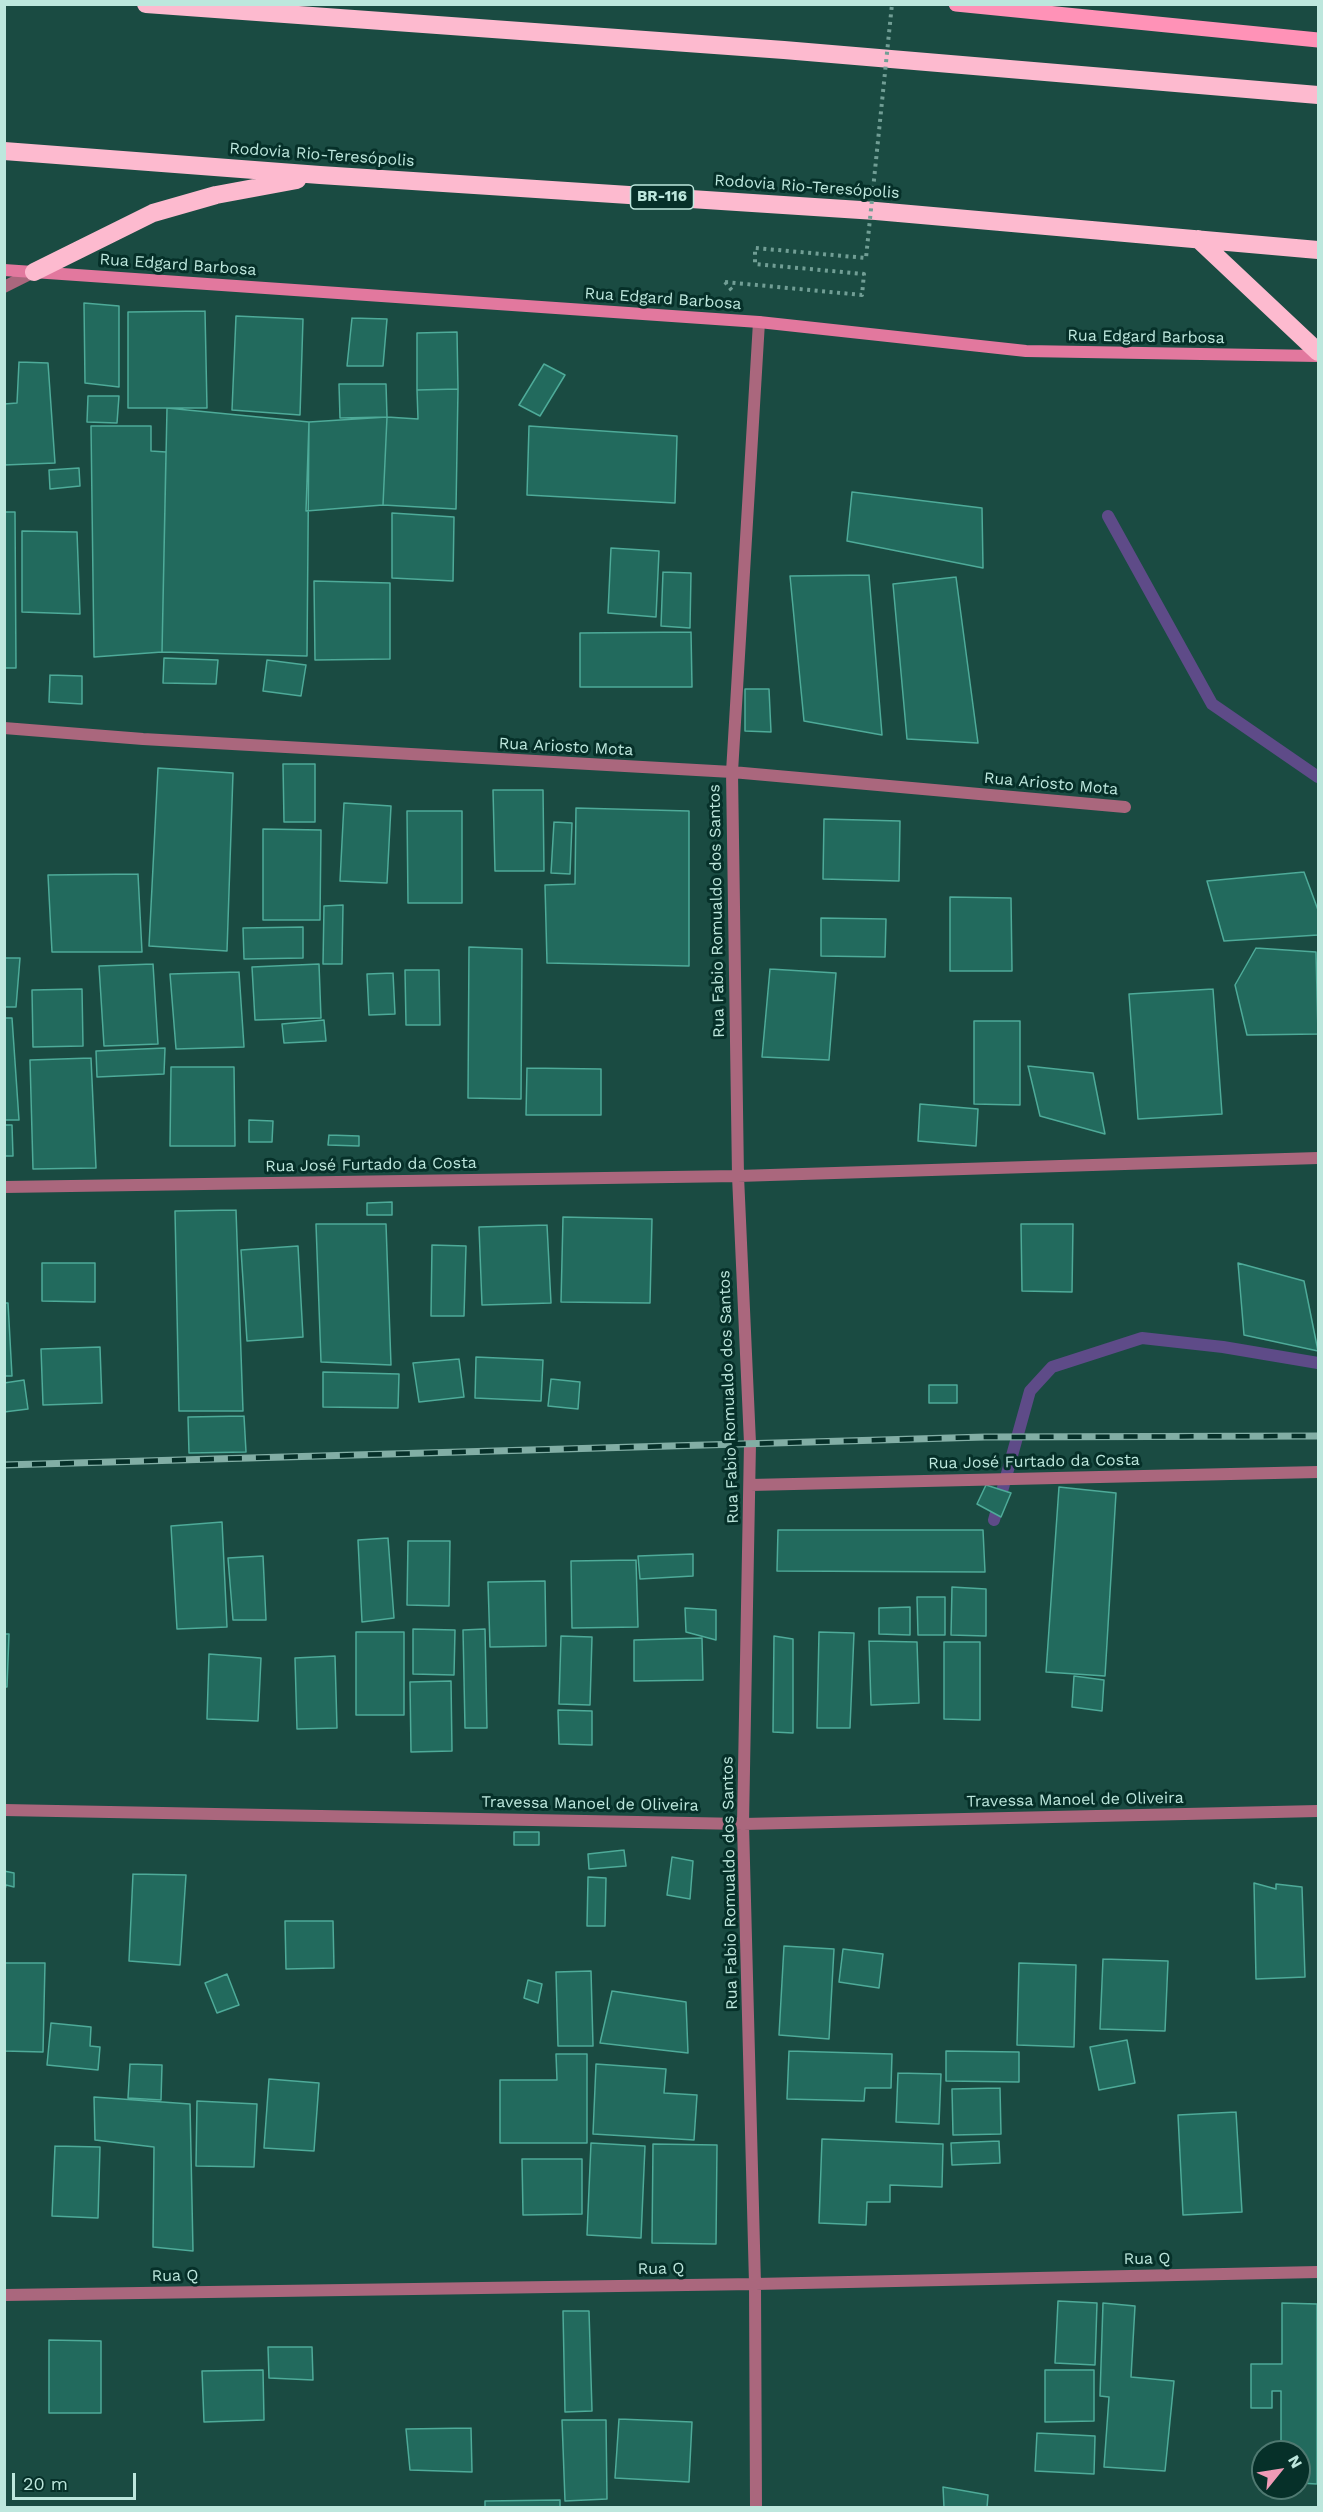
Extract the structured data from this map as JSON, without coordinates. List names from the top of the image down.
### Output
{
  "streets": {
    "highway": ["Rodovia Rio-Teresópolis", "BR-116"],
    "street": [
      "Rua Edgard Barbosa",
      "Rua Ariosto Mota",
      "Rua Fabio Romualdo dos Santos",
      "Rua José Furtado da Costa",
      "Travessa Manoel de Oliveira",
      "Rua Q"
    ]
  },
  "crossings": [
    ["Rua Edgard Barbosa", "Rua Fabio Romualdo dos Santos"],
    ["Rua Ariosto Mota", "Rua Fabio Romualdo dos Santos"],
    ["Rua Fabio Romualdo dos Santos", "Rua José Furtado da Costa"],
    ["Rua Fabio Romualdo dos Santos", "Travessa Manoel de Oliveira"],
    ["Rua Fabio Romualdo dos Santos", "Rua Q"]
  ],
  "scale_bar": "20 m",
  "north": "top right"
}
